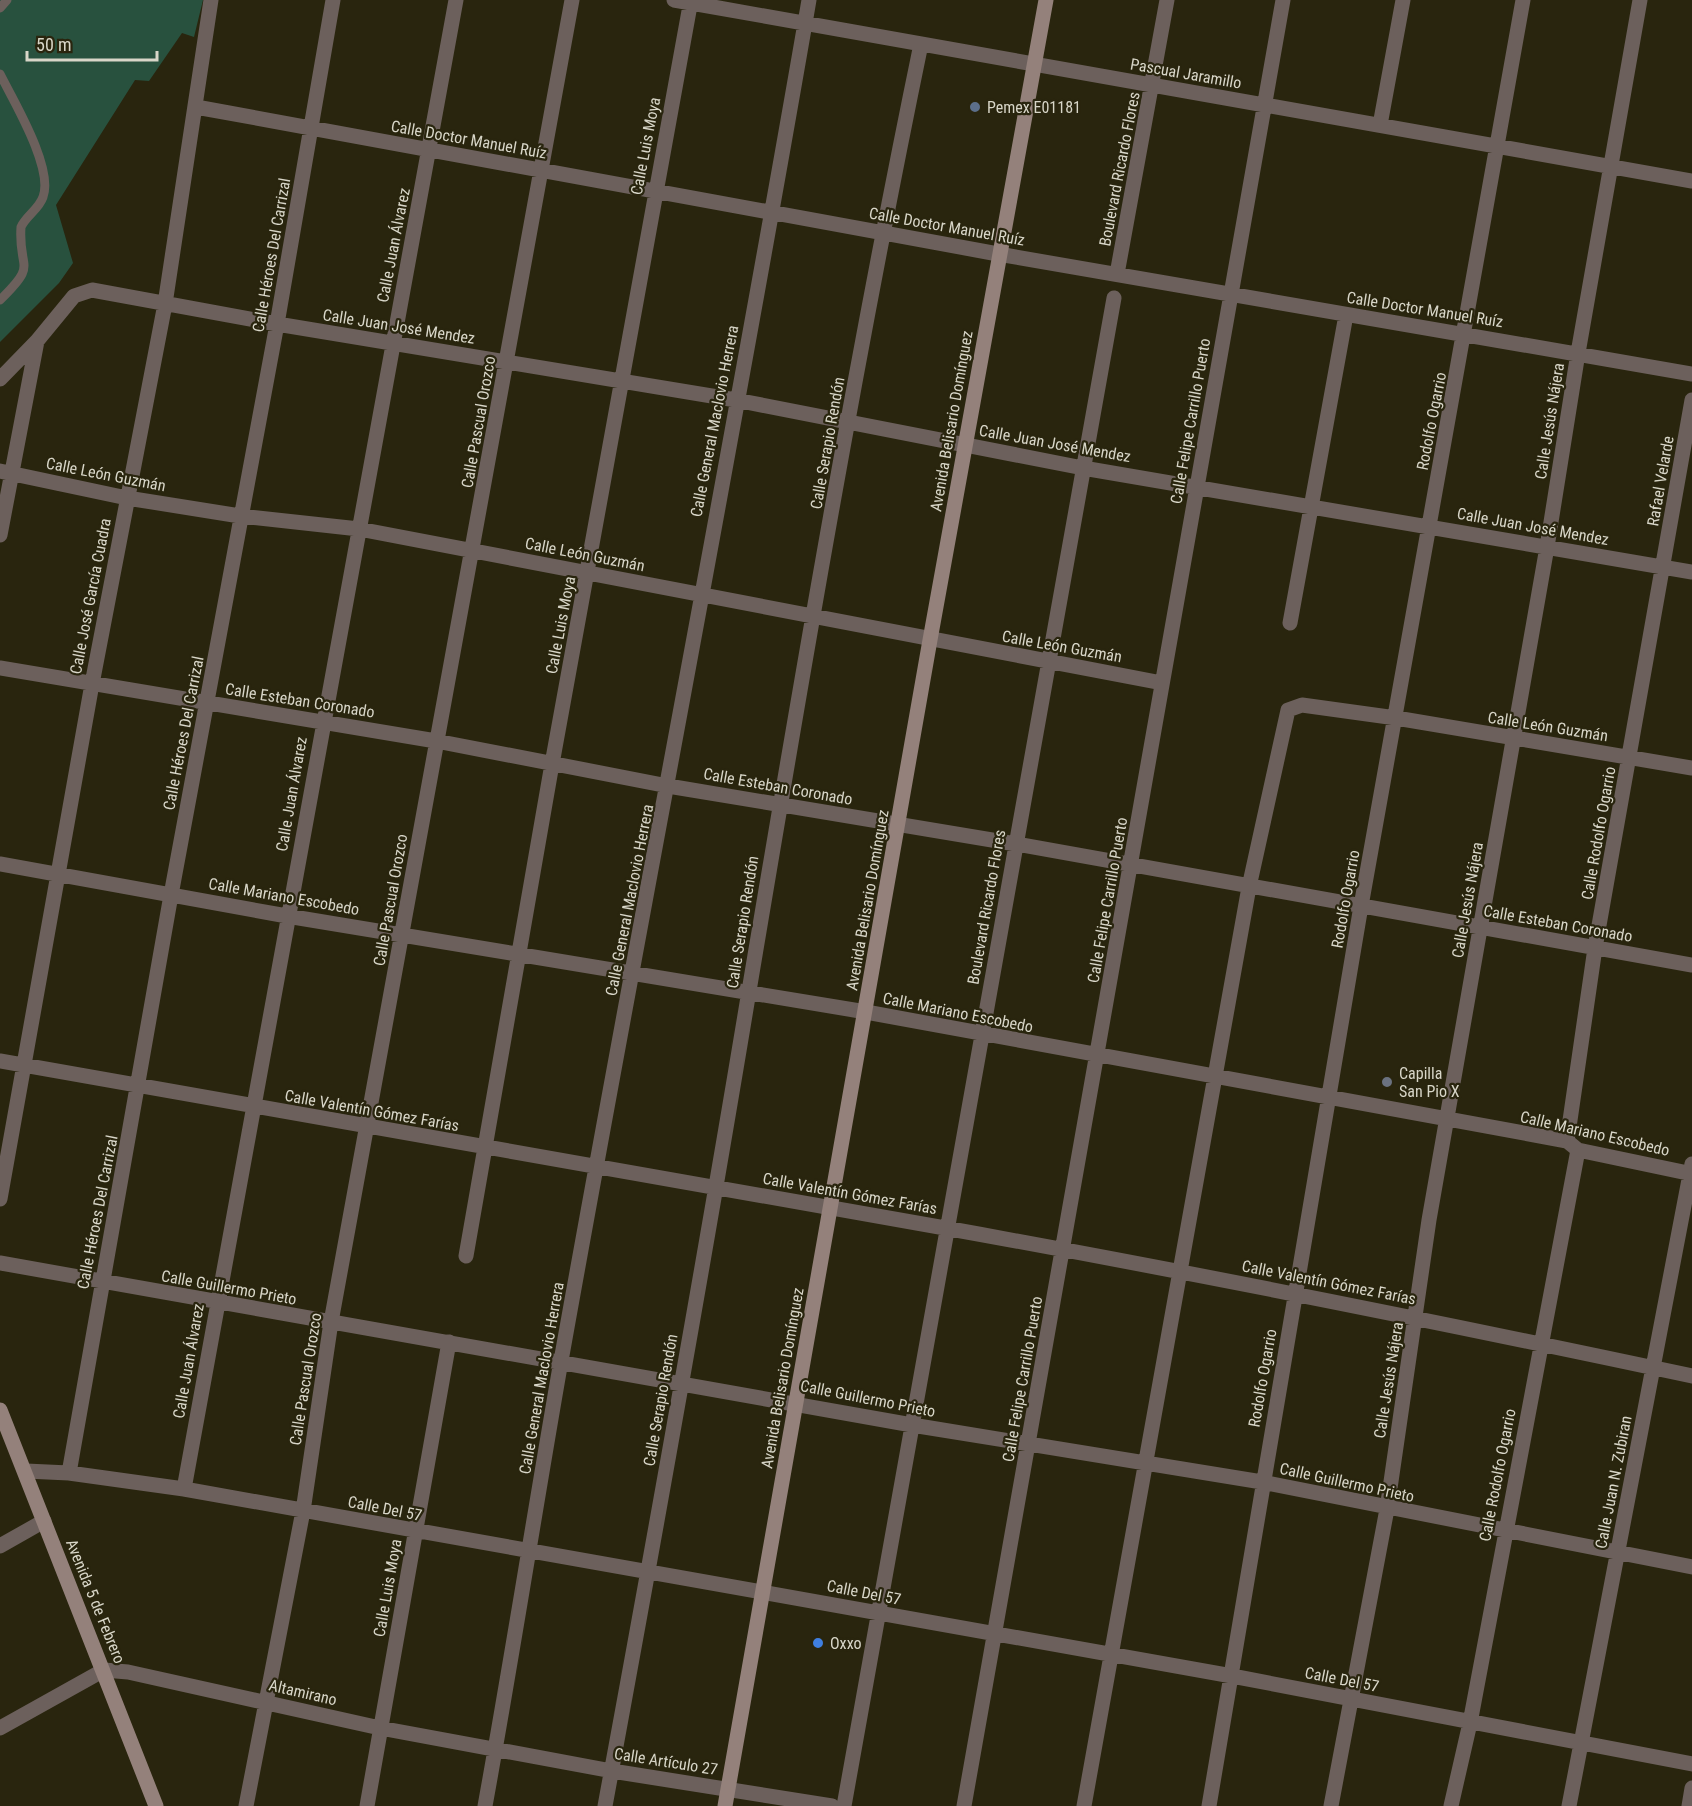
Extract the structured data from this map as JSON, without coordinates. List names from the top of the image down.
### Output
{
  "streets": {
    "street": [
      "Pascual Jaramillo",
      "Calle Doctor Manuel Ruíz",
      "Calle Luis Moya",
      "Boulevard Ricardo Flores",
      "Calle Juan Álvarez",
      "Calle Héroes Del Carrizal",
      "Calle Juan José Mendez",
      "Calle General Maclovio Herrera",
      "Avenida Belisario Domínguez",
      "Calle Felipe Carrillo Puerto",
      "Rodolfo Ogarrio",
      "Calle Jesús Nájera",
      "Calle Pascual Orozco",
      "Calle Serapio Rendón",
      "Calle León Guzmán",
      "Rafael Velarde",
      "Calle José García Cuadra",
      "Calle Esteban Coronado",
      "Calle Rodolfo Ogarrio",
      "Calle Mariano Escobedo",
      "Calle Valentín Gómez Farías",
      "Calle Guillermo Prieto",
      "Calle Juan N. Zubiran",
      "Calle Del 57",
      "Avenida 5 de Febrero",
      "Altamirano",
      "Calle Artículo 27"
    ]
  },
  "crossings": [
    ["Pascual Jaramillo", "Calle Luis Moya"],
    ["Pascual Jaramillo", "Boulevard Ricardo Flores"],
    ["Pascual Jaramillo", "Calle General Maclovio Herrera"],
    ["Pascual Jaramillo", "Avenida Belisario Domínguez"],
    ["Pascual Jaramillo", "Calle Felipe Carrillo Puerto"],
    ["Pascual Jaramillo", "Rodolfo Ogarrio"],
    ["Pascual Jaramillo", "Calle Jesús Nájera"],
    ["Pascual Jaramillo", "Calle Serapio Rendón"],
    ["Calle Doctor Manuel Ruíz", "Calle Luis Moya"],
    ["Calle Doctor Manuel Ruíz", "Boulevard Ricardo Flores"],
    ["Calle Doctor Manuel Ruíz", "Calle Juan Álvarez"],
    ["Calle Doctor Manuel Ruíz", "Calle Héroes Del Carrizal"],
    ["Calle Doctor Manuel Ruíz", "Calle General Maclovio Herrera"],
    ["Calle Doctor Manuel Ruíz", "Avenida Belisario Domínguez"],
    ["Calle Doctor Manuel Ruíz", "Calle Felipe Carrillo Puerto"],
    ["Calle Doctor Manuel Ruíz", "Rodolfo Ogarrio"],
    ["Calle Doctor Manuel Ruíz", "Calle Jesús Nájera"],
    ["Calle Doctor Manuel Ruíz", "Calle Pascual Orozco"],
    ["Calle Doctor Manuel Ruíz", "Calle Serapio Rendón"],
    ["Calle Doctor Manuel Ruíz", "Calle José García Cuadra"],
    ["Calle Luis Moya", "Calle Juan José Mendez"],
    ["Calle Luis Moya", "Calle León Guzmán"],
    ["Calle Luis Moya", "Calle Esteban Coronado"],
    ["Calle Luis Moya", "Calle Mariano Escobedo"],
    ["Calle Luis Moya", "Calle Valentín Gómez Farías"],
    ["Calle Luis Moya", "Calle Guillermo Prieto"],
    ["Calle Luis Moya", "Calle Del 57"],
    ["Calle Luis Moya", "Altamirano"],
    ["Boulevard Ricardo Flores", "Calle Juan José Mendez"],
    ["Boulevard Ricardo Flores", "Calle León Guzmán"],
    ["Boulevard Ricardo Flores", "Calle Esteban Coronado"],
    ["Boulevard Ricardo Flores", "Calle Mariano Escobedo"],
    ["Boulevard Ricardo Flores", "Calle Valentín Gómez Farías"],
    ["Boulevard Ricardo Flores", "Calle Guillermo Prieto"],
    ["Boulevard Ricardo Flores", "Calle Del 57"],
    ["Calle Juan Álvarez", "Calle Juan José Mendez"],
    ["Calle Juan Álvarez", "Calle León Guzmán"],
    ["Calle Juan Álvarez", "Calle Esteban Coronado"],
    ["Calle Juan Álvarez", "Calle Mariano Escobedo"],
    ["Calle Juan Álvarez", "Calle Valentín Gómez Farías"],
    ["Calle Juan Álvarez", "Calle Guillermo Prieto"],
    ["Calle Juan Álvarez", "Calle Del 57"],
    ["Calle Héroes Del Carrizal", "Calle Juan José Mendez"],
    ["Calle Héroes Del Carrizal", "Calle León Guzmán"],
    ["Calle Héroes Del Carrizal", "Calle Esteban Coronado"],
    ["Calle Héroes Del Carrizal", "Calle Mariano Escobedo"],
    ["Calle Héroes Del Carrizal", "Calle Valentín Gómez Farías"],
    ["Calle Héroes Del Carrizal", "Calle Guillermo Prieto"],
    ["Calle Héroes Del Carrizal", "Calle Del 57"],
    ["Calle Juan José Mendez", "Calle General Maclovio Herrera"],
    ["Calle Juan José Mendez", "Avenida Belisario Domínguez"],
    ["Calle Juan José Mendez", "Calle Felipe Carrillo Puerto"],
    ["Calle Juan José Mendez", "Rodolfo Ogarrio"],
    ["Calle Juan José Mendez", "Calle Jesús Nájera"],
    ["Calle Juan José Mendez", "Calle Pascual Orozco"],
    ["Calle Juan José Mendez", "Calle Serapio Rendón"],
    ["Calle Juan José Mendez", "Rafael Velarde"],
    ["Calle Juan José Mendez", "Calle José García Cuadra"],
    ["Calle Juan José Mendez", "Calle Rodolfo Ogarrio"],
    ["Calle General Maclovio Herrera", "Calle León Guzmán"],
    ["Calle General Maclovio Herrera", "Calle Esteban Coronado"],
    ["Calle General Maclovio Herrera", "Calle Mariano Escobedo"],
    ["Calle General Maclovio Herrera", "Calle Valentín Gómez Farías"],
    ["Calle General Maclovio Herrera", "Calle Guillermo Prieto"],
    ["Calle General Maclovio Herrera", "Calle Del 57"],
    ["Calle General Maclovio Herrera", "Altamirano"],
    ["Calle General Maclovio Herrera", "Calle Artículo 27"],
    ["Avenida Belisario Domínguez", "Calle León Guzmán"],
    ["Avenida Belisario Domínguez", "Calle Esteban Coronado"],
    ["Avenida Belisario Domínguez", "Calle Mariano Escobedo"],
    ["Avenida Belisario Domínguez", "Calle Valentín Gómez Farías"],
    ["Avenida Belisario Domínguez", "Calle Guillermo Prieto"],
    ["Avenida Belisario Domínguez", "Calle Del 57"],
    ["Avenida Belisario Domínguez", "Calle Artículo 27"],
    ["Calle Felipe Carrillo Puerto", "Calle León Guzmán"],
    ["Calle Felipe Carrillo Puerto", "Calle Esteban Coronado"],
    ["Calle Felipe Carrillo Puerto", "Calle Mariano Escobedo"],
    ["Calle Felipe Carrillo Puerto", "Calle Valentín Gómez Farías"],
    ["Calle Felipe Carrillo Puerto", "Calle Guillermo Prieto"],
    ["Calle Felipe Carrillo Puerto", "Calle Del 57"],
    ["Rodolfo Ogarrio", "Calle León Guzmán"],
    ["Rodolfo Ogarrio", "Calle Esteban Coronado"],
    ["Rodolfo Ogarrio", "Calle Mariano Escobedo"],
    ["Rodolfo Ogarrio", "Calle Valentín Gómez Farías"],
    ["Rodolfo Ogarrio", "Calle Guillermo Prieto"],
    ["Rodolfo Ogarrio", "Calle Del 57"],
    ["Calle Jesús Nájera", "Calle León Guzmán"],
    ["Calle Jesús Nájera", "Calle Esteban Coronado"],
    ["Calle Jesús Nájera", "Calle Mariano Escobedo"],
    ["Calle Jesús Nájera", "Calle Valentín Gómez Farías"],
    ["Calle Jesús Nájera", "Calle Guillermo Prieto"],
    ["Calle Jesús Nájera", "Calle Del 57"],
    ["Calle Pascual Orozco", "Calle León Guzmán"],
    ["Calle Pascual Orozco", "Calle Esteban Coronado"],
    ["Calle Pascual Orozco", "Calle Mariano Escobedo"],
    ["Calle Pascual Orozco", "Calle Valentín Gómez Farías"],
    ["Calle Pascual Orozco", "Calle Guillermo Prieto"],
    ["Calle Pascual Orozco", "Calle Del 57"],
    ["Calle Pascual Orozco", "Altamirano"],
    ["Calle Serapio Rendón", "Calle León Guzmán"],
    ["Calle Serapio Rendón", "Calle Esteban Coronado"],
    ["Calle Serapio Rendón", "Calle Mariano Escobedo"],
    ["Calle Serapio Rendón", "Calle Valentín Gómez Farías"],
    ["Calle Serapio Rendón", "Calle Guillermo Prieto"],
    ["Calle Serapio Rendón", "Calle Del 57"],
    ["Calle Serapio Rendón", "Calle Artículo 27"],
    ["Calle León Guzmán", "Calle José García Cuadra"],
    ["Calle León Guzmán", "Calle Esteban Coronado"],
    ["Calle León Guzmán", "Calle Rodolfo Ogarrio"],
    ["Rafael Velarde", "Calle Rodolfo Ogarrio"],
    ["Calle José García Cuadra", "Calle Esteban Coronado"],
    ["Calle José García Cuadra", "Calle Mariano Escobedo"],
    ["Calle José García Cuadra", "Calle Valentín Gómez Farías"],
    ["Calle Esteban Coronado", "Calle Rodolfo Ogarrio"],
    ["Calle Rodolfo Ogarrio", "Calle Mariano Escobedo"],
    ["Calle Rodolfo Ogarrio", "Calle Valentín Gómez Farías"],
    ["Calle Rodolfo Ogarrio", "Calle Guillermo Prieto"],
    ["Calle Rodolfo Ogarrio", "Calle Del 57"],
    ["Calle Mariano Escobedo", "Calle Juan N. Zubiran"],
    ["Calle Valentín Gómez Farías", "Calle Juan N. Zubiran"],
    ["Calle Guillermo Prieto", "Calle Juan N. Zubiran"],
    ["Calle Juan N. Zubiran", "Calle Del 57"],
    ["Calle Del 57", "Avenida 5 de Febrero"],
    ["Avenida 5 de Febrero", "Altamirano"],
    ["Altamirano", "Calle Artículo 27"]
  ],
  "places": ["Pemex E01181", "Capilla San Pio X", "Oxxo"],
  "scale_bar": "50 m"
}
